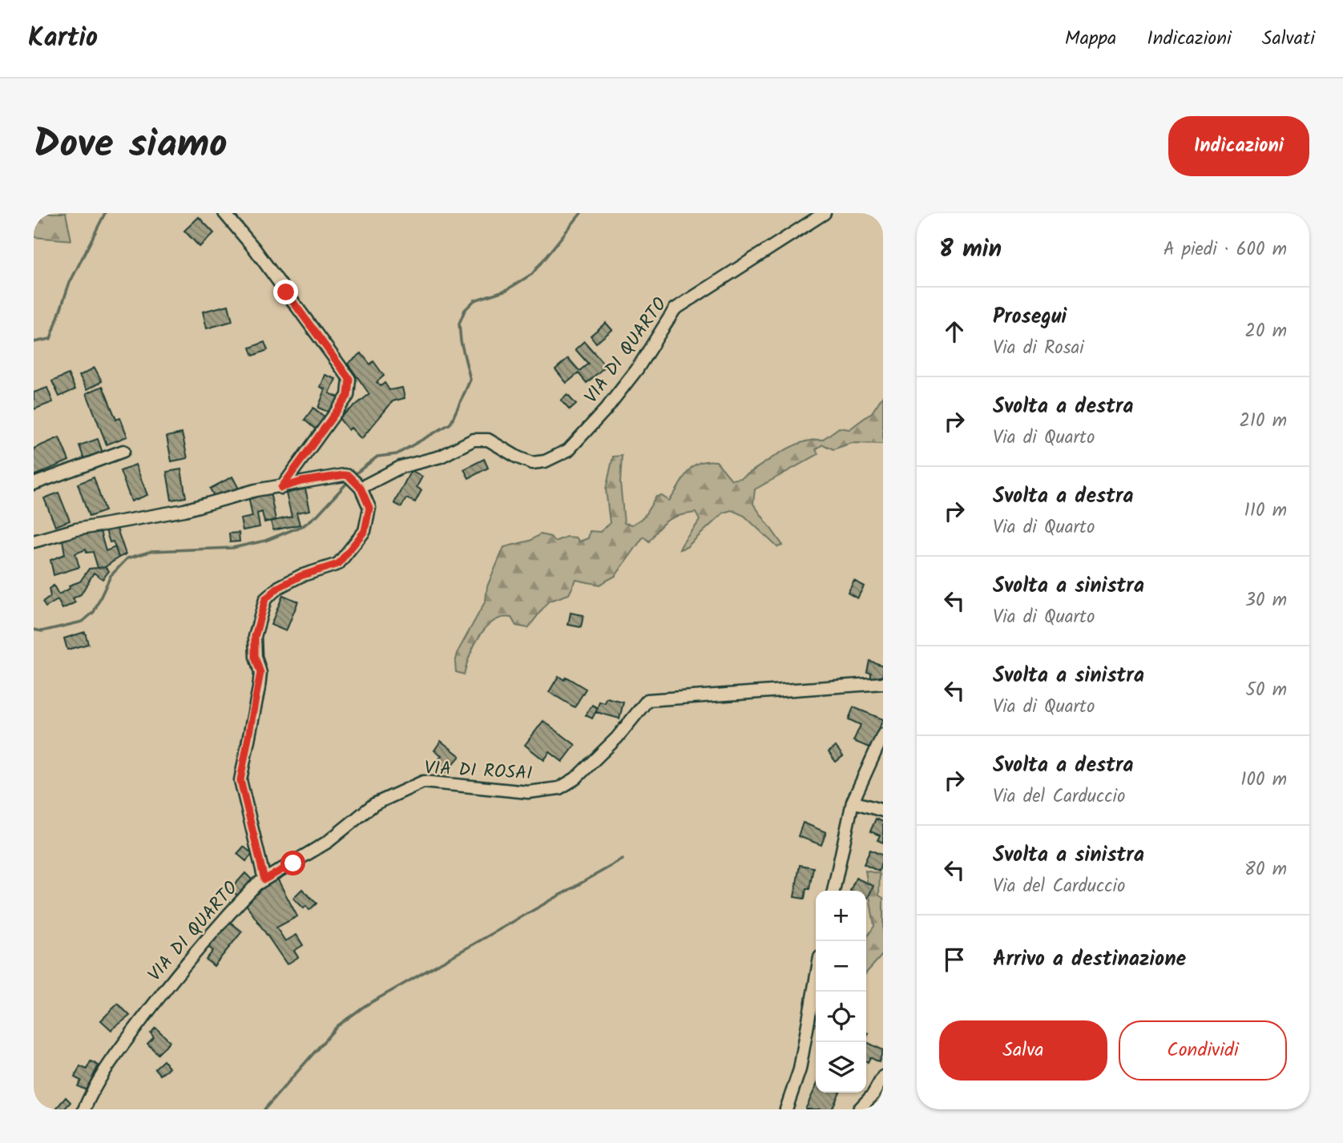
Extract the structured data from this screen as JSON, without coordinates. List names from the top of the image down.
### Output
{
  "streets": {
    "street": ["VIA DI QUARTO", "VIA DI ROSAI"]
  },
  "crossings": [
    ["VIA DI QUARTO", "VIA DI ROSAI"]
  ],
  "page": {
    "header": "Kartio",
    "nav": ["Mappa", "Indicazioni", "Salvati"],
    "title": "Dove siamo",
    "buttons": [
      "Indicazioni",
      ["Salva", "Condividi"]
    ],
    "heading": ["8 min", "A piedi · 600 m"],
    "list": [
      ["Prosegui", "Via di Rosai", "20 m"],
      ["Svolta a destra", "Via di Quarto", "210 m"],
      ["Svolta a destra", "Via di Quarto", "110 m"],
      ["Svolta a sinistra", "Via di Quarto", "30 m"],
      ["Svolta a sinistra", "Via di Quarto", "50 m"],
      ["Svolta a destra", "Via del Carduccio", "100 m"],
      ["Svolta a sinistra", "Via del Carduccio", "80 m"],
      "Arrivo a destinazione"
    ],
    "map_buttons": ["+", "−"]
  }
}
